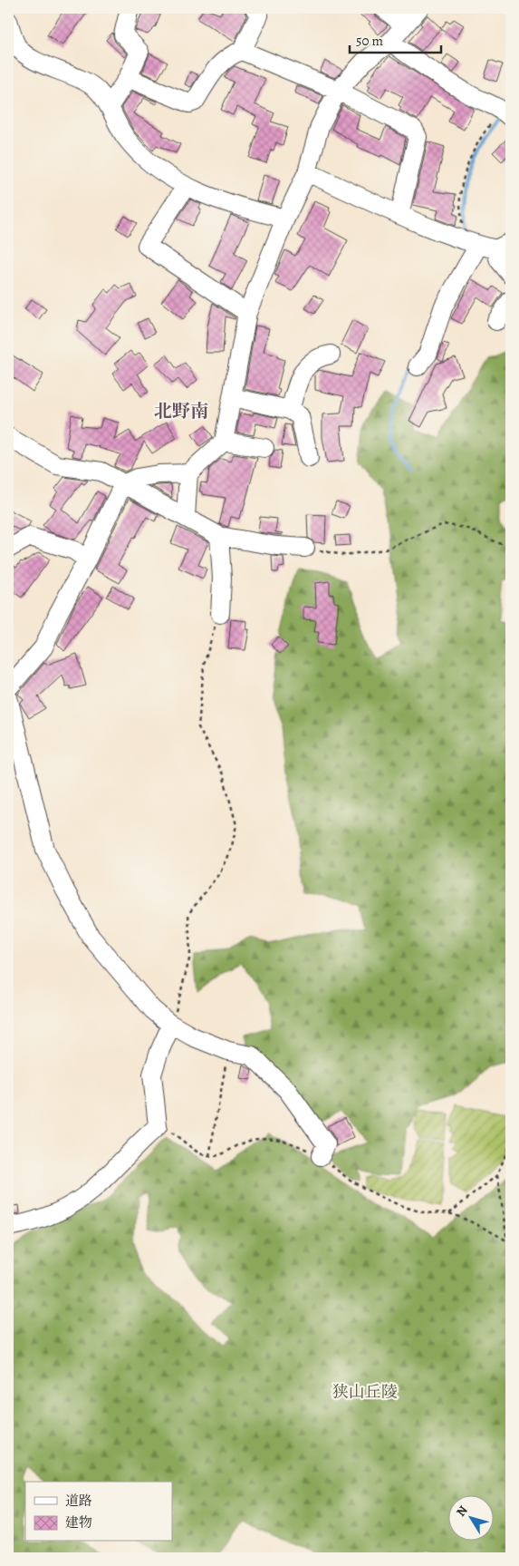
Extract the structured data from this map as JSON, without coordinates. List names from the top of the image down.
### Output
{
  "districts": ["北野南"],
  "parks": ["狭山丘陵"],
  "legend": ["道路", "建物"],
  "scale_bar": "50 m",
  "north": "top left"
}
